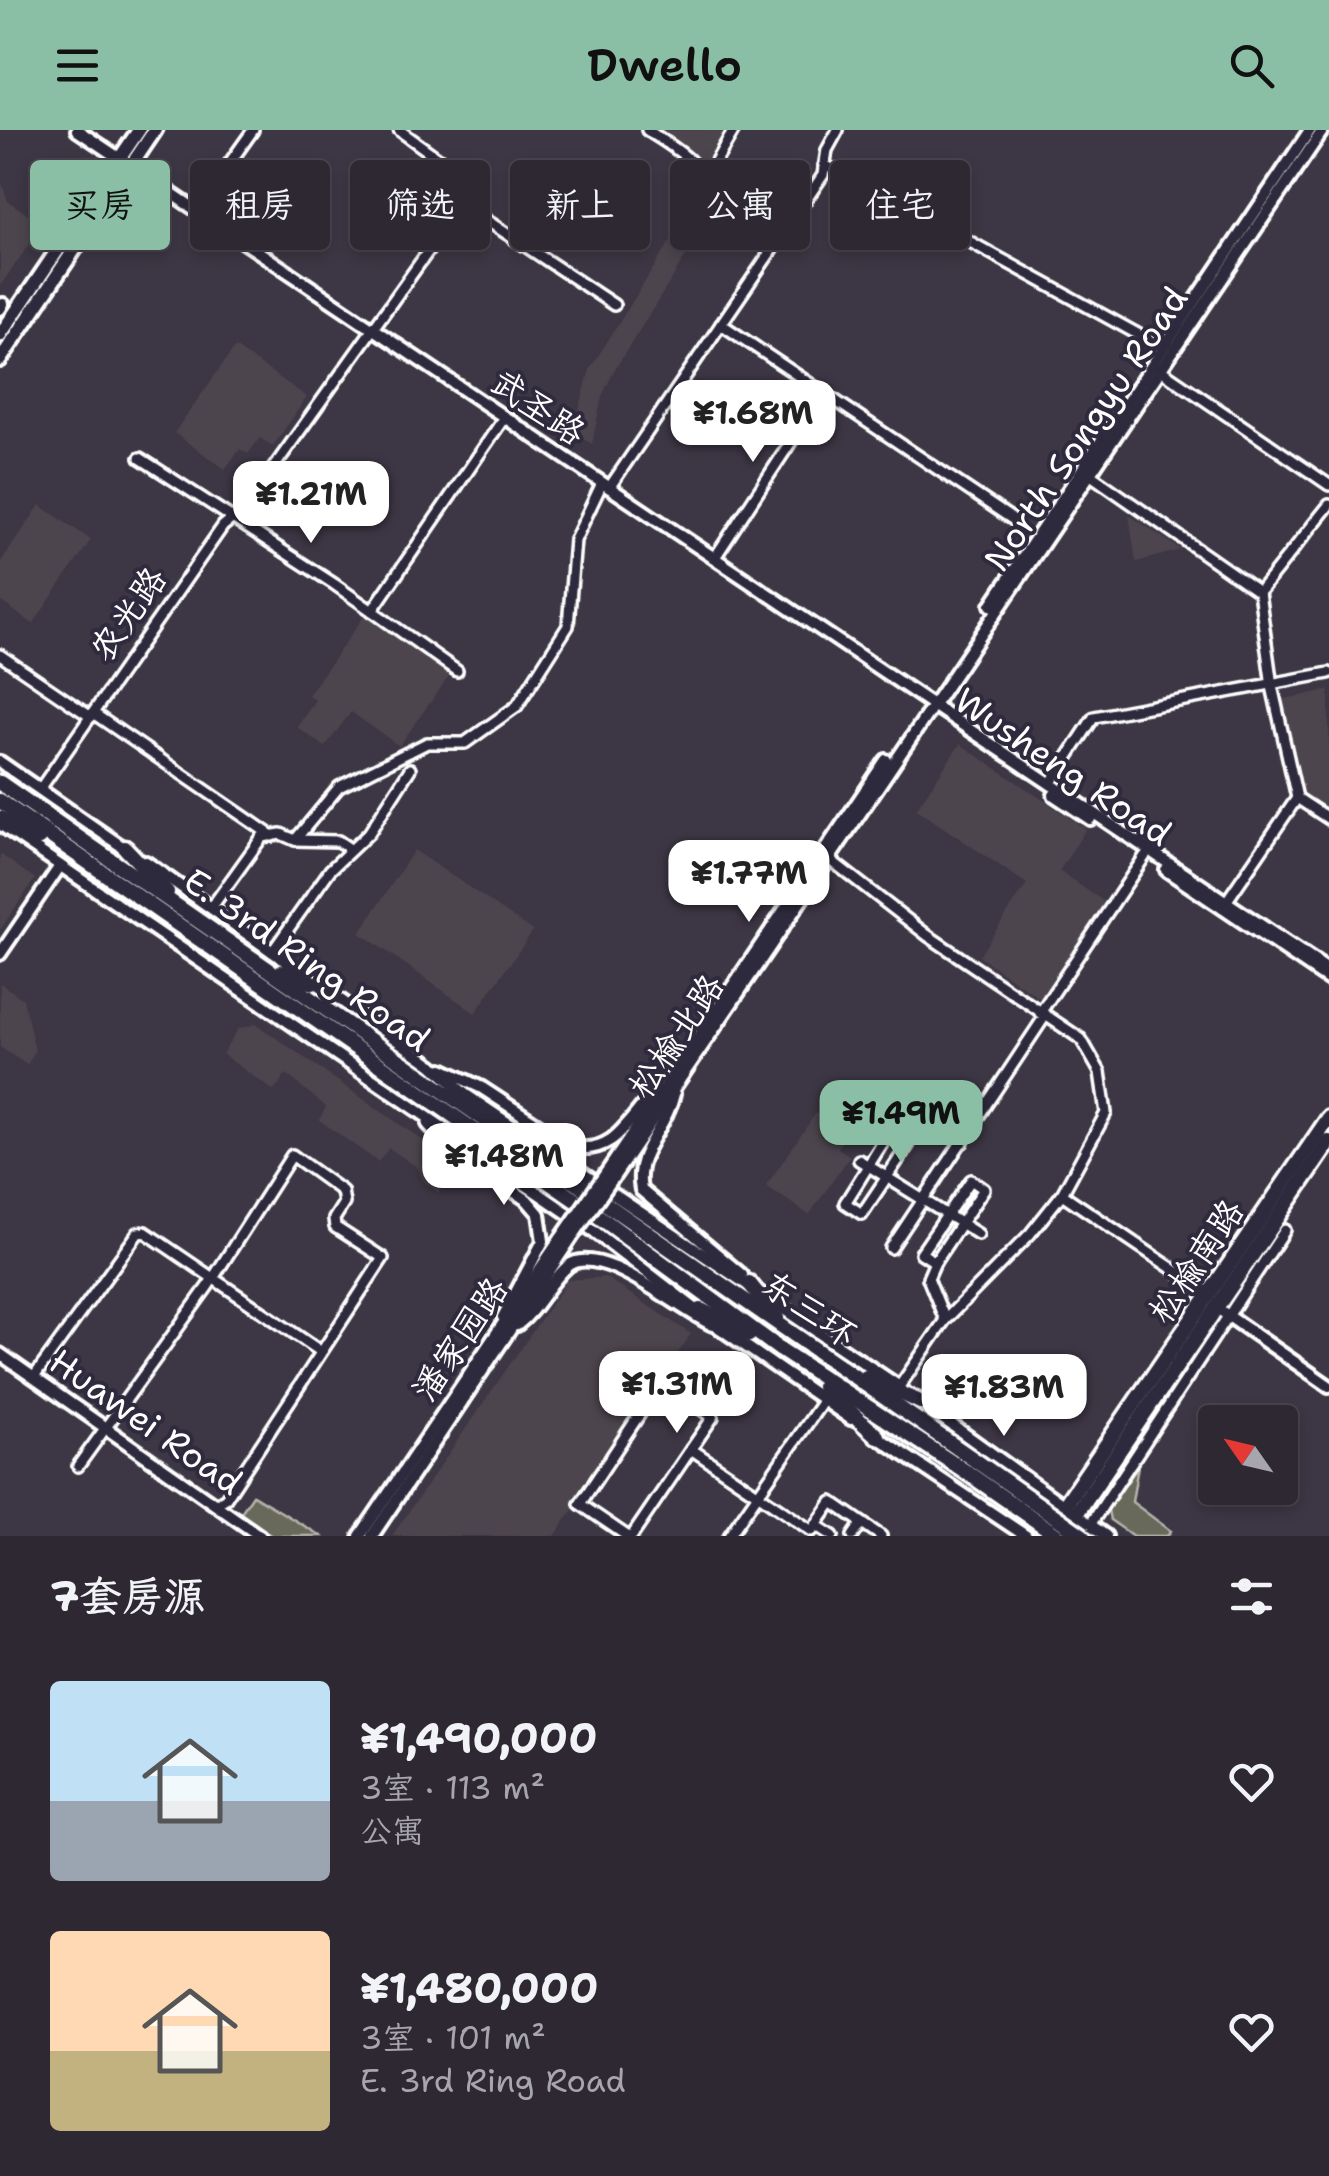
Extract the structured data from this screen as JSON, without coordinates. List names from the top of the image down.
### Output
{
  "streets": {
    "main road": ["E. 3rd Ring Road", "松榆南路", "东三环"],
    "street": [
      "武圣路",
      "North Songyu Road",
      "农光路",
      "Wusheng Road",
      "松榆北路",
      "潘家园路",
      "Huawei Road"
    ]
  },
  "crossings": [
    ["武圣路", "North Songyu Road"],
    ["武圣路", "农光路"],
    ["武圣路", "Wusheng Road"],
    ["武圣路", "松榆北路"],
    ["North Songyu Road", "Wusheng Road"],
    ["North Songyu Road", "松榆北路"],
    ["Wusheng Road", "松榆北路"],
    ["松榆北路", "潘家园路"]
  ],
  "north": "top left",
  "page": {
    "header": "Dwello",
    "chip": [
      "买房",
      "租房",
      "筛选",
      "新上",
      "公寓",
      "住宅"
    ],
    "price": [
      "¥1.68M",
      "¥1.21M",
      "¥1.77M",
      "¥1.49M",
      "¥1.48M",
      "¥1.31M",
      "¥1.83M"
    ],
    "heading": "7套房源",
    "list": [
      {
        "name": "¥1,490,000",
        "note": "3室 · 113 m² · 公寓"
      },
      {
        "name": "¥1,480,000",
        "note": "3室 · 101 m² · E. 3rd Ring Road"
      }
    ]
  }
}
